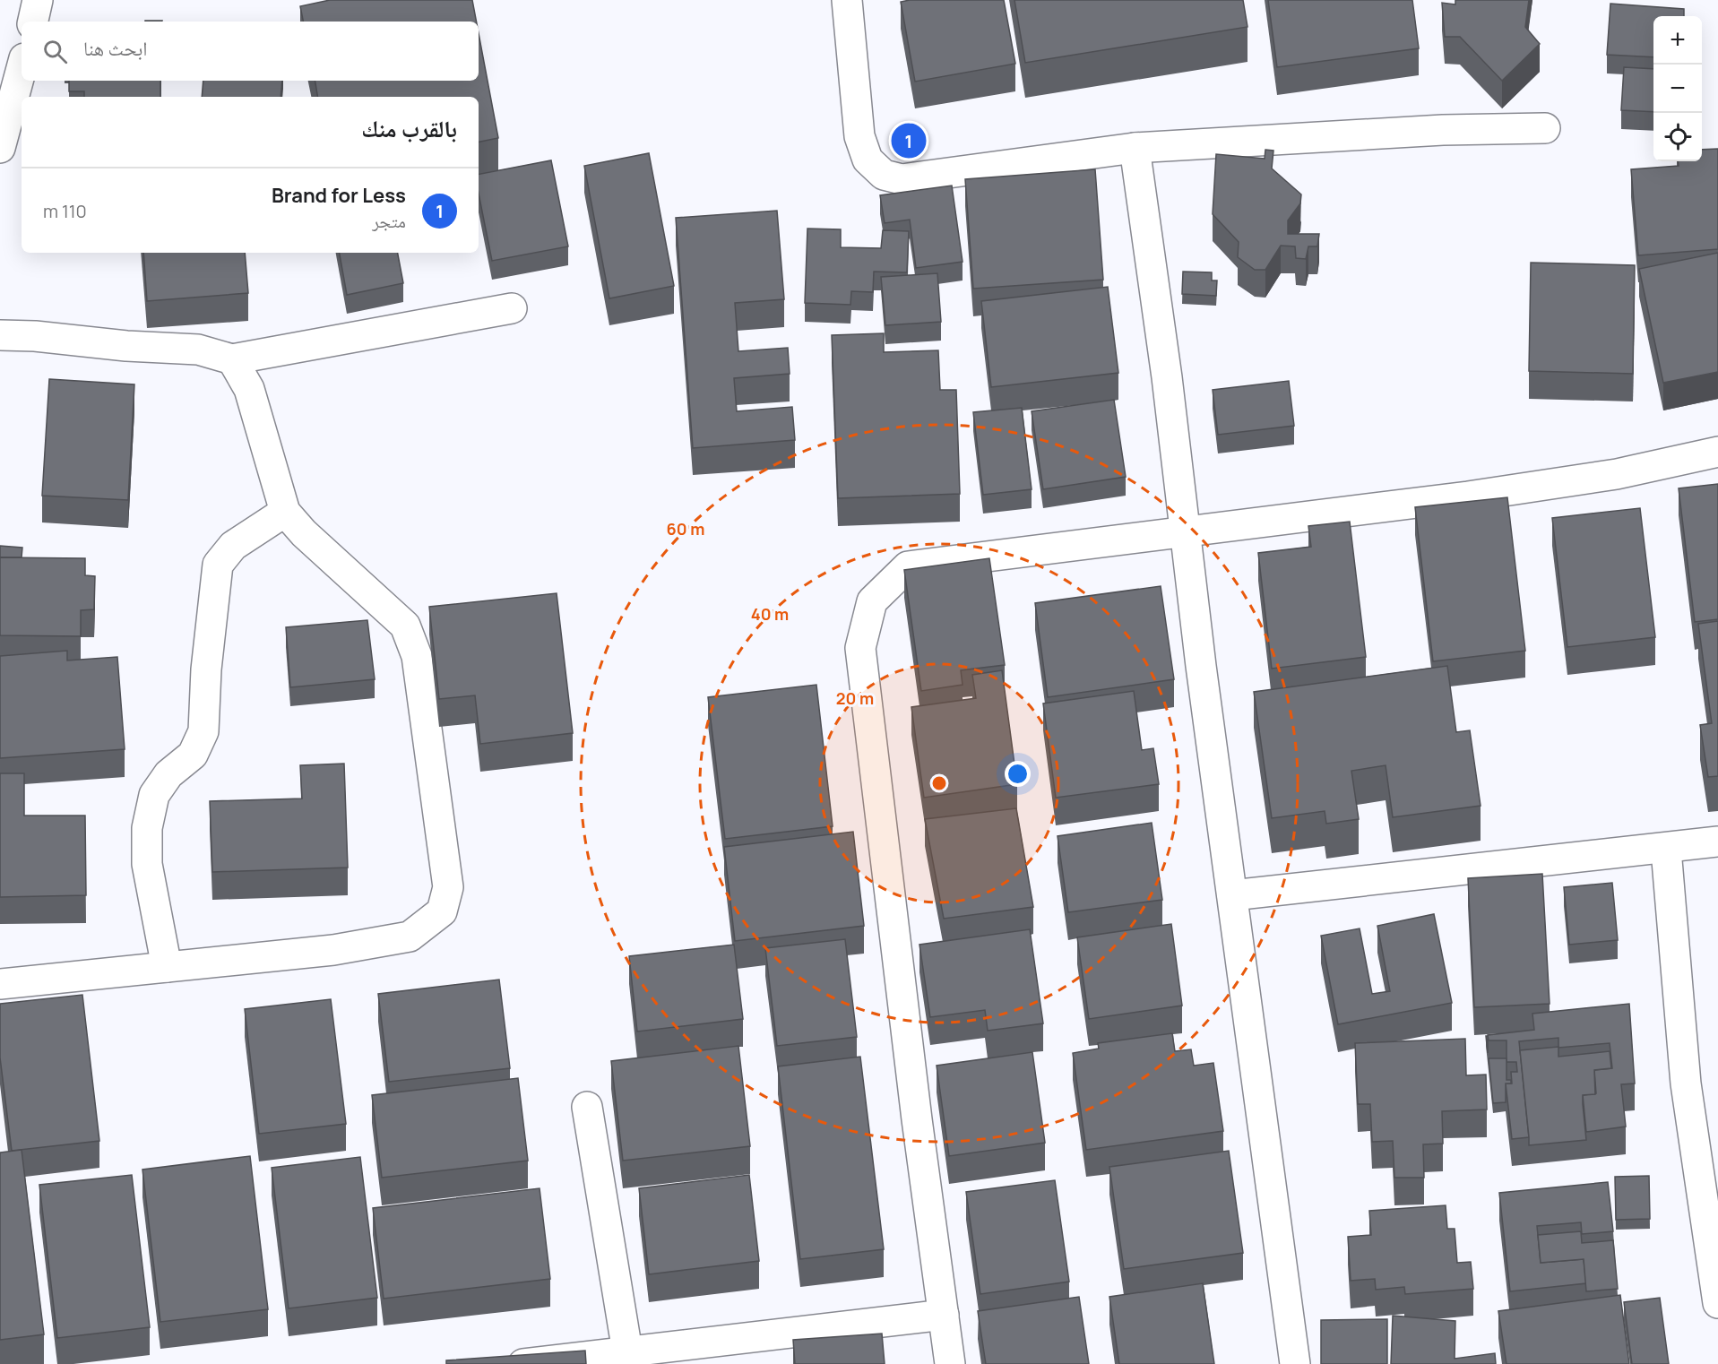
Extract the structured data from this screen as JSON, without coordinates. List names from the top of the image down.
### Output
{
  "page": {
    "map_buttons": ["+", "−"],
    "search": "ابحث هنا",
    "heading": "بالقرب منك",
    "pins": "1",
    "list": [
      {
        "mark": "1",
        "name": "Brand for Less",
        "note": "متجر",
        "value": "110 m"
      }
    ]
  },
  "rings": ["60 m", "40 m", "20 m"]
}
